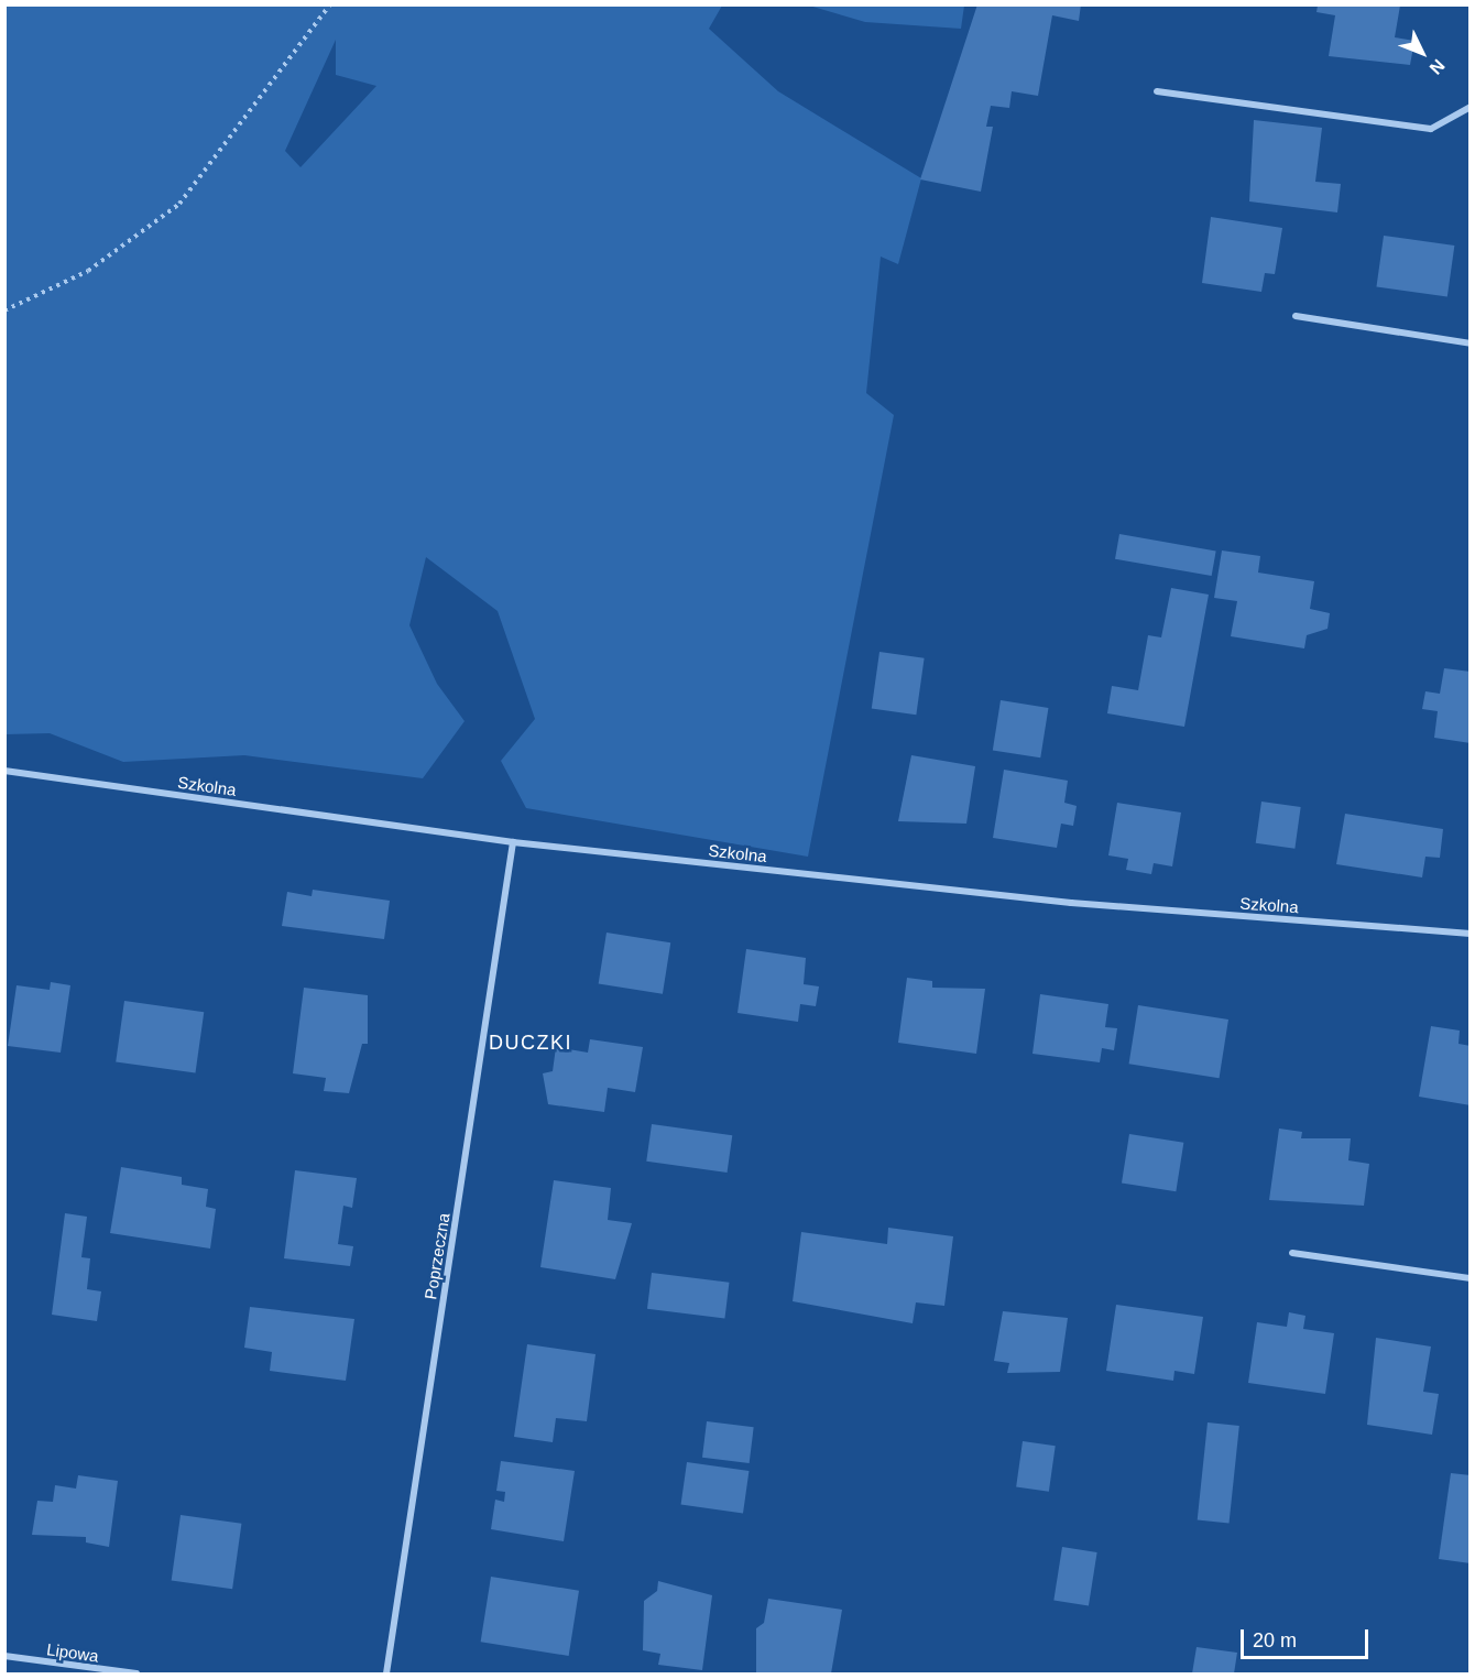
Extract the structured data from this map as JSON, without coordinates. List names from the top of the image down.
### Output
{
  "streets": {
    "street": ["Szkolna", "Poprzeczna", "Lipowa"]
  },
  "crossings": [
    ["Szkolna", "Poprzeczna"]
  ],
  "districts": ["DUCZKI"],
  "scale_bar": "20 m",
  "north": "bottom right"
}
